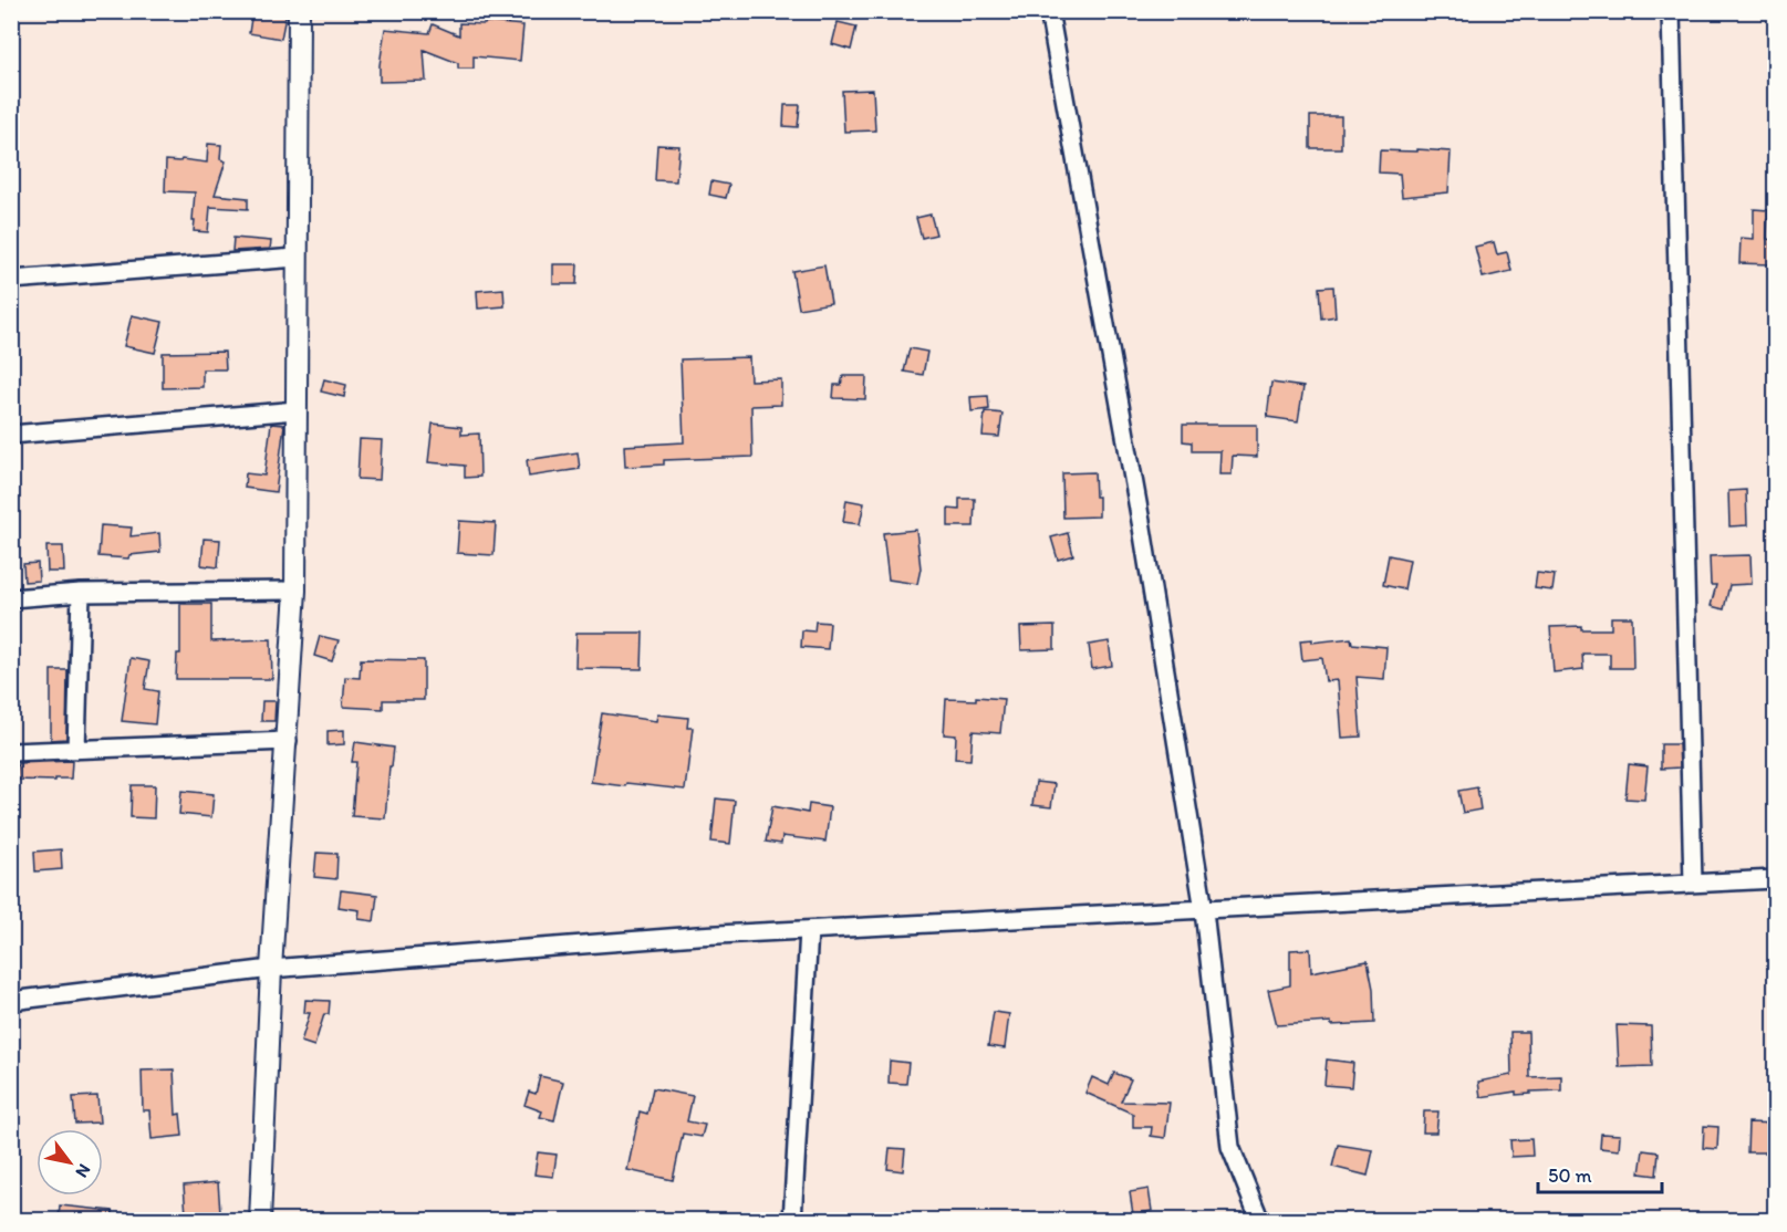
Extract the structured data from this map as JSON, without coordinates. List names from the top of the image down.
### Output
{
  "scale_bar": "50 m",
  "north": "bottom right"
}
